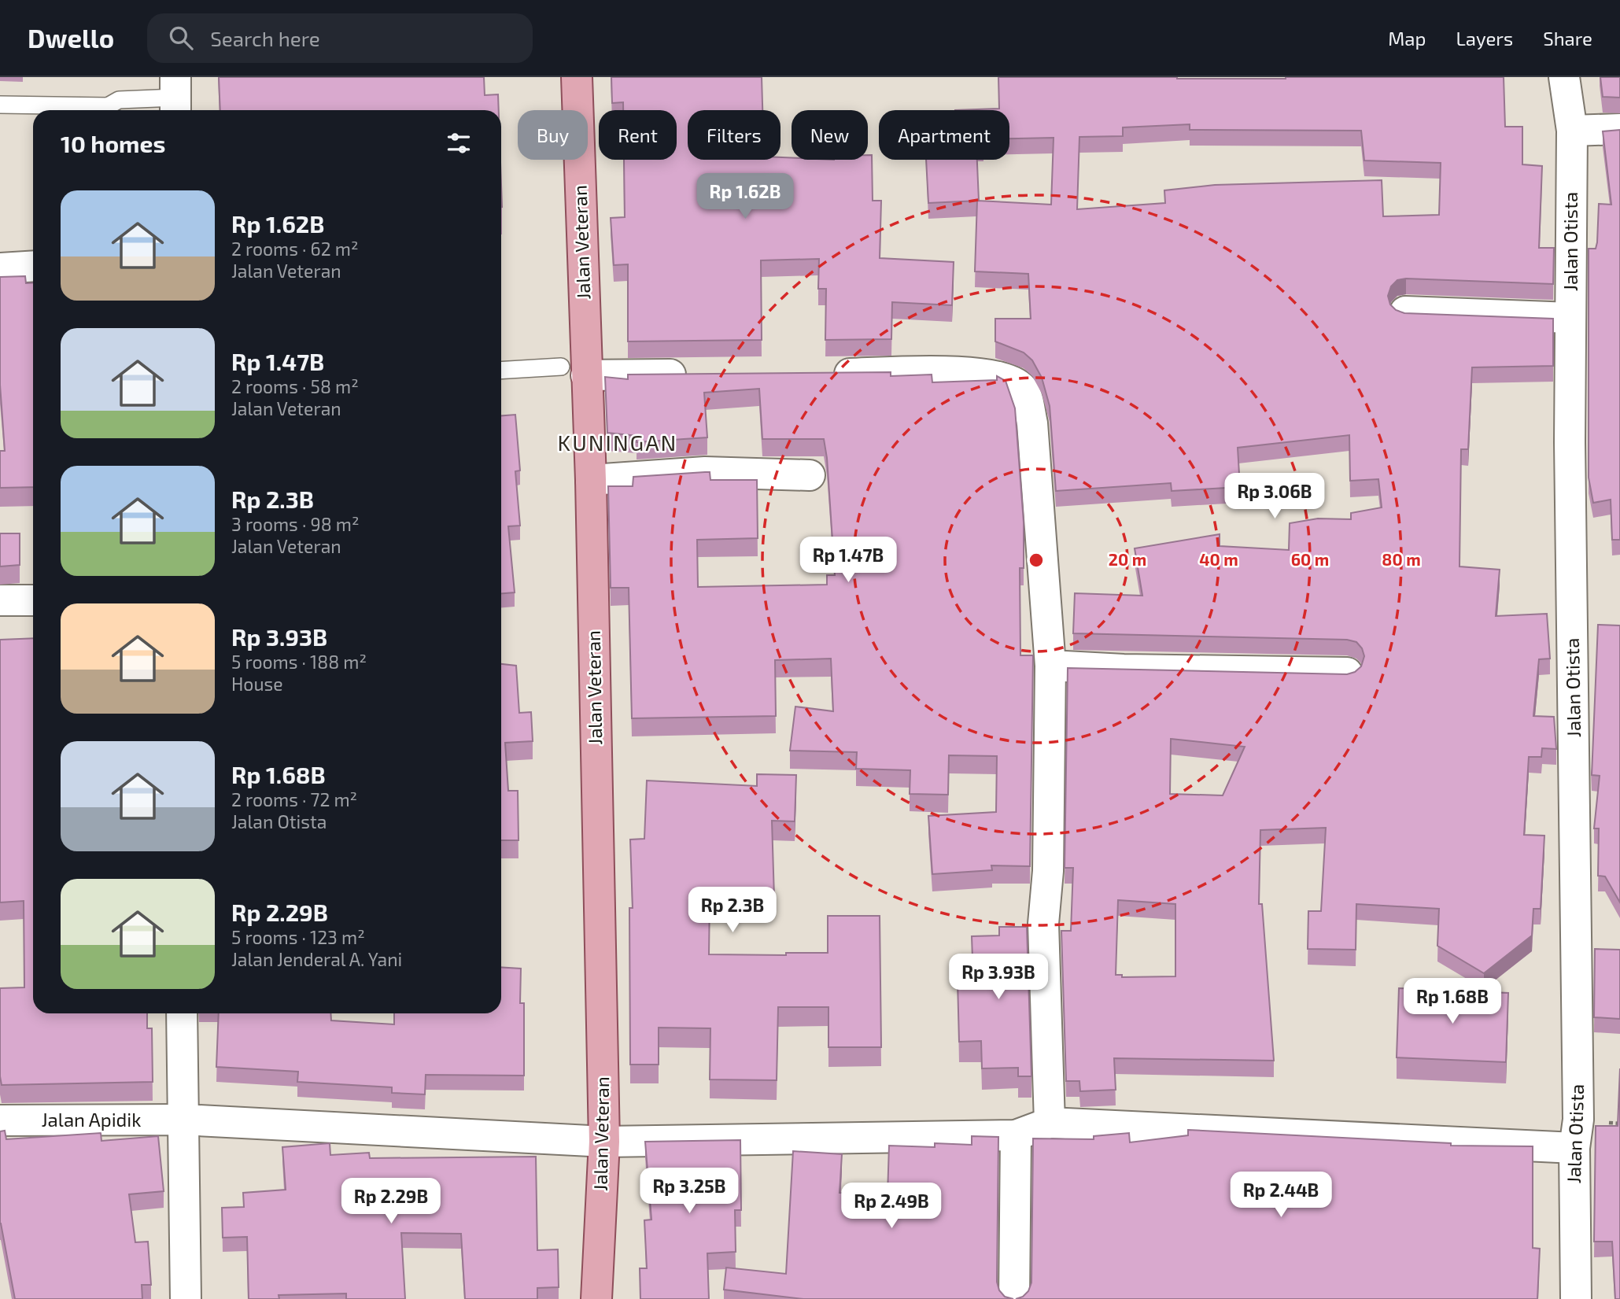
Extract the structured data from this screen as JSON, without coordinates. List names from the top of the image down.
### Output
{
  "streets": {
    "main road": ["Jalan Veteran"],
    "street": ["Jalan Otista", "Jalan Apidik"]
  },
  "crossings": [
    ["Jalan Veteran", "Jalan Apidik"]
  ],
  "districts": ["KUNINGAN"],
  "page": {
    "header": "Dwello",
    "search": "Search here",
    "nav": ["Map", "Layers", "Share"],
    "chip": [
      "Buy",
      "Rent",
      "Filters",
      "New",
      "Apartment"
    ],
    "heading": "10 homes",
    "price": [
      "Rp 1.62B",
      "Rp 3.06B",
      "Rp 1.47B",
      "Rp 2.3B",
      "Rp 3.93B",
      "Rp 1.68B",
      "Rp 3.25B",
      "Rp 2.44B",
      "Rp 2.29B",
      "Rp 2.49B"
    ],
    "list": [
      {
        "name": "Rp 1.62B",
        "note": "2 rooms · 62 m² · Jalan Veteran"
      },
      {
        "name": "Rp 1.47B",
        "note": "2 rooms · 58 m² · Jalan Veteran"
      },
      {
        "name": "Rp 2.3B",
        "note": "3 rooms · 98 m² · Jalan Veteran"
      },
      {
        "name": "Rp 3.93B",
        "note": "5 rooms · 188 m² · House"
      },
      {
        "name": "Rp 1.68B",
        "note": "2 rooms · 72 m² · Jalan Otista"
      },
      {
        "name": "Rp 2.29B",
        "note": "5 rooms · 123 m² · Jalan Jenderal A. Yani"
      }
    ]
  },
  "rings": [
    "20 m",
    "40 m",
    "60 m",
    "80 m"
  ]
}
